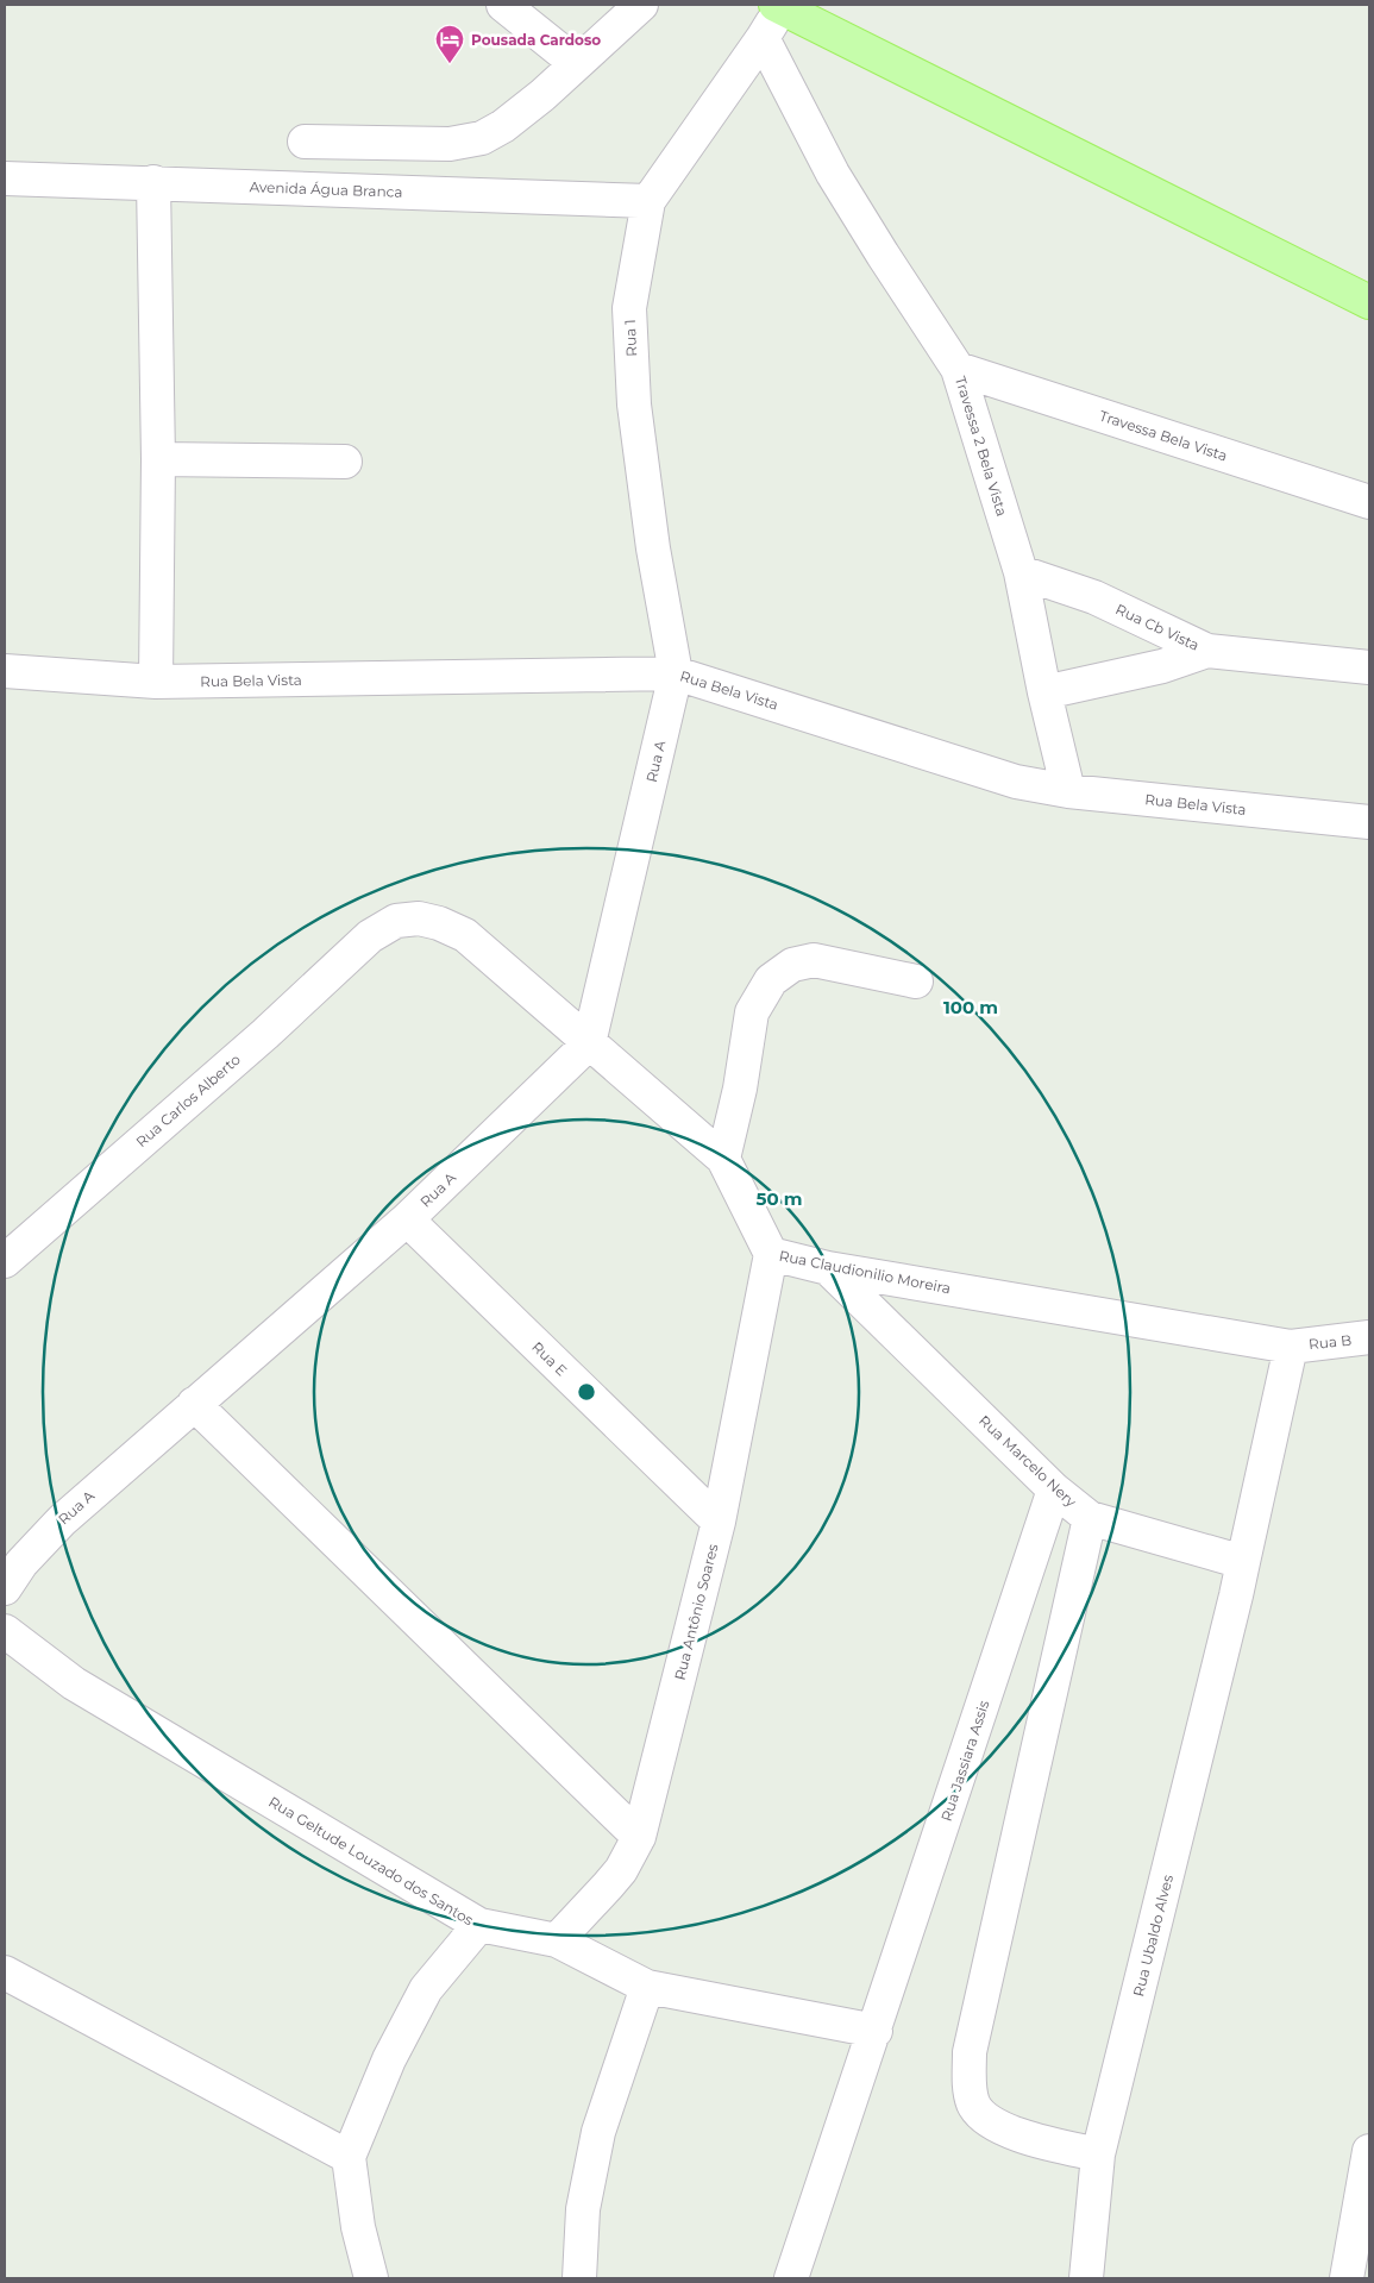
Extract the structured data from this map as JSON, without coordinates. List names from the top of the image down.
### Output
{
  "streets": {
    "street": [
      "Avenida Água Branca",
      "Rua 1",
      "Travessa Bela Vista",
      "Travessa 2 Bela Vista",
      "Rua Cb Vista",
      "Rua Bela Vista",
      "Rua A",
      "Rua Carlos Alberto",
      "Rua Claudionilio Moreira",
      "Rua B",
      "Rua E",
      "Rua Marcelo Nery",
      "Rua Antônio Soares",
      "Rua Jassiara Assis",
      "Rua Geltude Louzado dos Santos",
      "Rua Ubaldo Alves"
    ]
  },
  "crossings": [
    ["Avenida Água Branca", "Rua 1"],
    ["Rua 1", "Travessa 2 Bela Vista"],
    ["Rua 1", "Rua Bela Vista"],
    ["Rua 1", "Rua A"],
    ["Travessa Bela Vista", "Travessa 2 Bela Vista"],
    ["Travessa 2 Bela Vista", "Rua Cb Vista"],
    ["Travessa 2 Bela Vista", "Rua Bela Vista"],
    ["Rua Bela Vista", "Rua A"],
    ["Rua A", "Rua Claudionilio Moreira"],
    ["Rua A", "Rua E"],
    ["Rua Carlos Alberto", "Rua Claudionilio Moreira"],
    ["Rua Claudionilio Moreira", "Rua B"],
    ["Rua Claudionilio Moreira", "Rua Marcelo Nery"],
    ["Rua Claudionilio Moreira", "Rua Antônio Soares"],
    ["Rua E", "Rua Antônio Soares"],
    ["Rua Marcelo Nery", "Rua Jassiara Assis"],
    ["Rua Marcelo Nery", "Rua Ubaldo Alves"],
    ["Rua Antônio Soares", "Rua Geltude Louzado dos Santos"],
    ["Rua Jassiara Assis", "Rua Geltude Louzado dos Santos"]
  ],
  "places": {
    "hotel": ["Pousada Cardoso"]
  },
  "rings": ["100 m", "50 m"]
}
